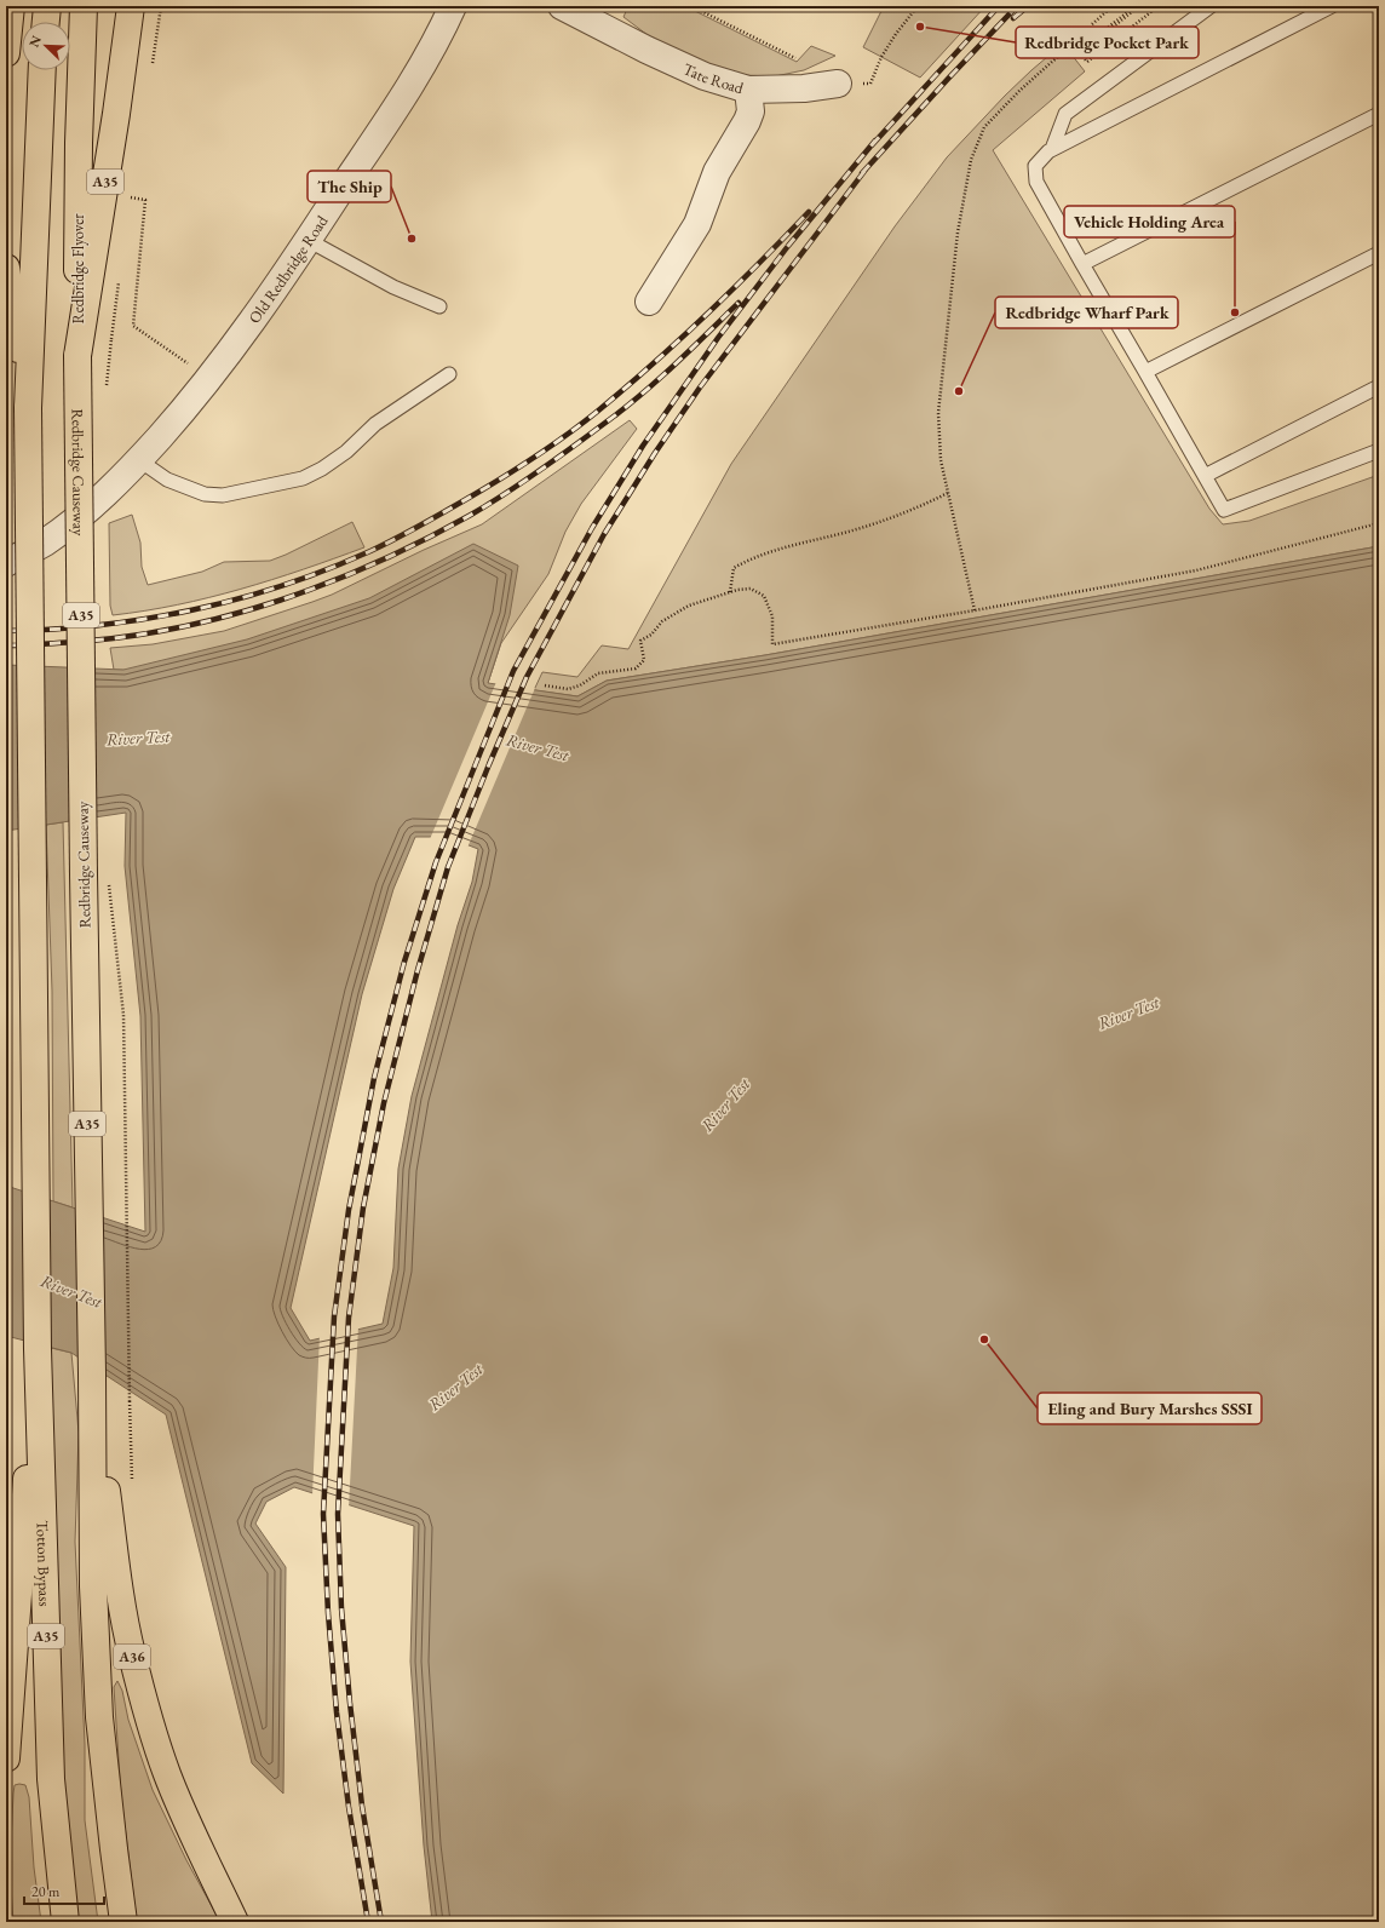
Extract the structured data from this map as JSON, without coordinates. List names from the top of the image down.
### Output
{
  "streets": {
    "main road": [
      "A35",
      "Redbridge Flyover",
      "Redbridge Causeway",
      "Totton Bypass",
      "A36"
    ],
    "street": ["Tate Road", "Old Redbridge Road"]
  },
  "crossings": [
    ["A35", "Redbridge Flyover"],
    ["A35", "Redbridge Causeway"],
    ["A35", "Totton Bypass"],
    ["A35", "A36"],
    ["Redbridge Flyover", "Redbridge Causeway"],
    ["Redbridge Causeway", "A36"]
  ],
  "water": ["River Test"],
  "places": [
    "Redbridge Pocket Park",
    "The Ship",
    "Vehicle Holding Area",
    "Redbridge Wharf Park",
    "Eling and Bury Marshes SSSI"
  ],
  "scale_bar": "20 m",
  "north": "top left"
}
